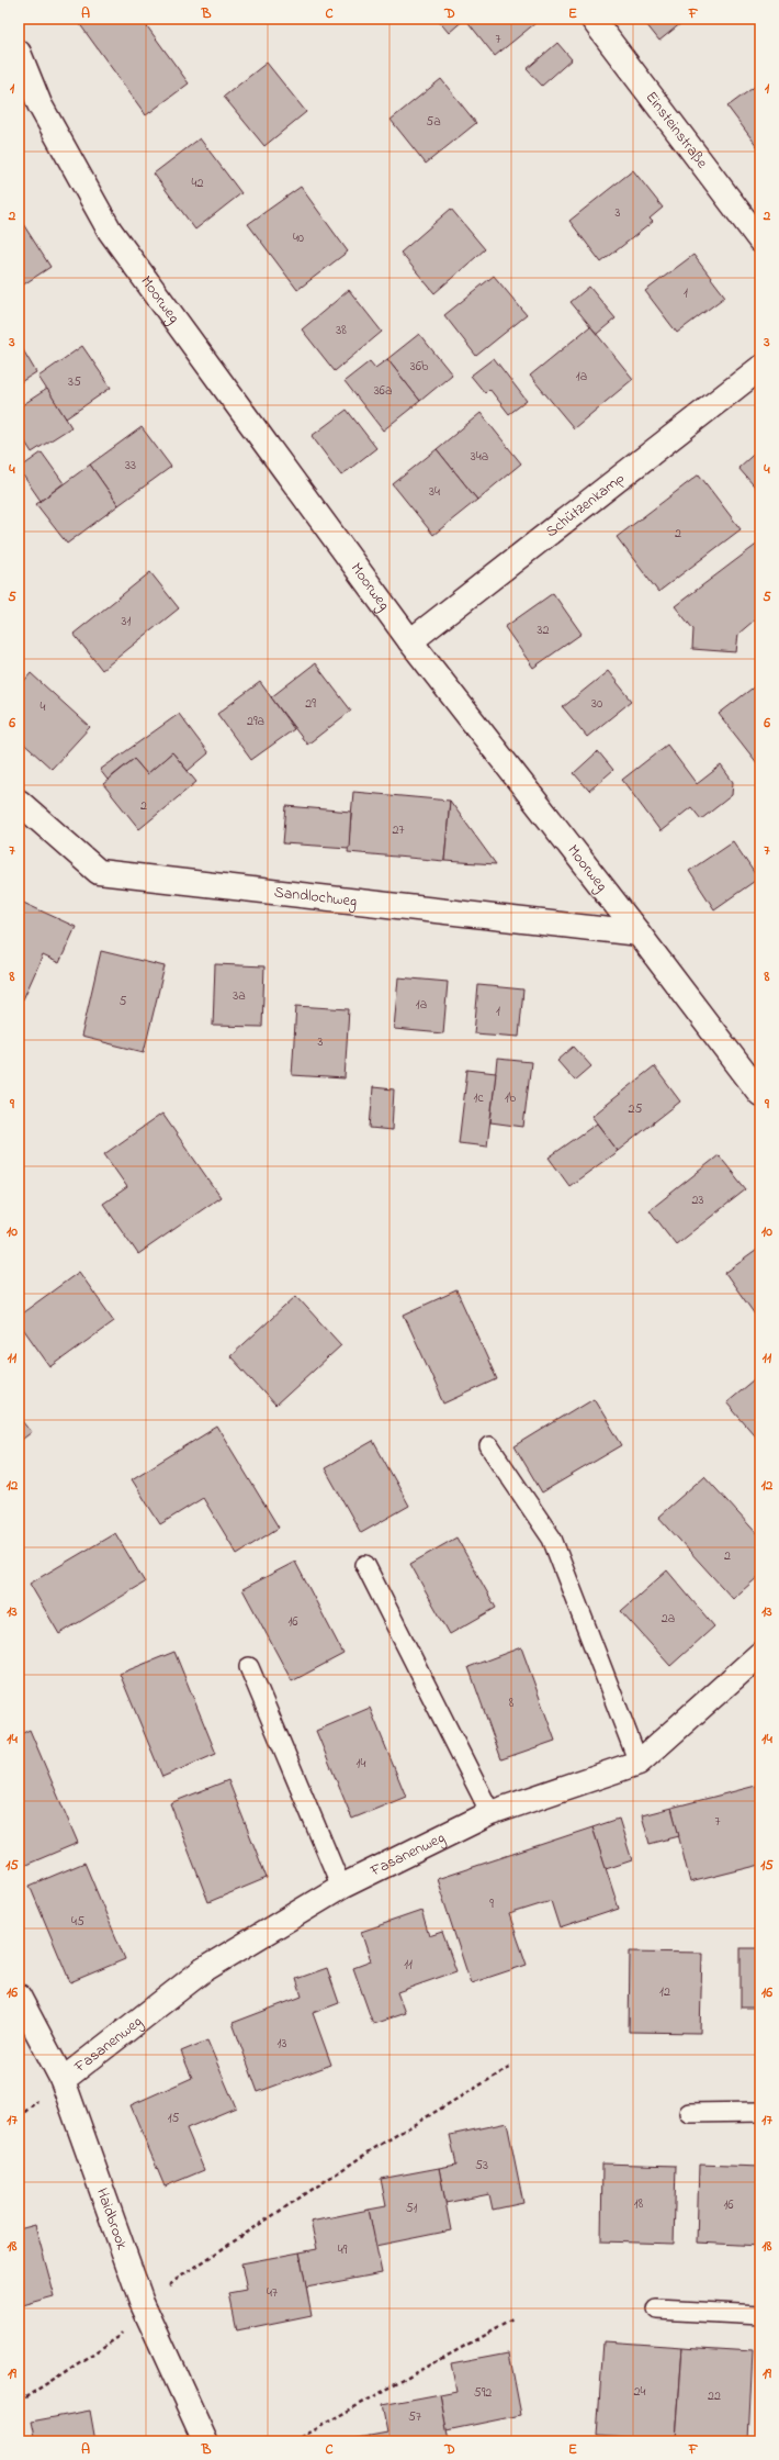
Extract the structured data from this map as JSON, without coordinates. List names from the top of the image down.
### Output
{
  "streets": {
    "street": [
      "Einsteinstraße",
      "Moorweg",
      "Schützenkamp",
      "Sandlochweg",
      "Fasanenweg",
      "Haidbrook"
    ]
  },
  "crossings": [
    ["Moorweg", "Schützenkamp"],
    ["Moorweg", "Sandlochweg"],
    ["Fasanenweg", "Haidbrook"]
  ],
  "house_numbers": [
    "7",
    "5a",
    "42",
    "3",
    "40",
    "1",
    "38",
    "36b",
    "1a",
    "35",
    "36a",
    "34a",
    "33",
    "34",
    "2",
    "31",
    "32",
    "29",
    "30",
    "4",
    "29a",
    "2",
    "27",
    "3a",
    "5",
    "1a",
    "1",
    "3",
    "1c",
    "1b",
    "25",
    "23",
    "2",
    "2a",
    "16",
    "8",
    "14",
    "7",
    "9",
    "45",
    "11",
    "12",
    "13",
    "15",
    "53",
    "18",
    "16",
    "51",
    "49",
    "47",
    "24",
    "592",
    "22",
    "57"
  ],
  "grid": {
    "columns": [
      "A",
      "B",
      "C",
      "D",
      "E",
      "F"
    ],
    "rows": [
      "1",
      "2",
      "3",
      "4",
      "5",
      "6",
      "7",
      "8",
      "9",
      "10",
      "11",
      "12",
      "13",
      "14",
      "15",
      "16",
      "17",
      "18",
      "19"
    ]
  }
}
